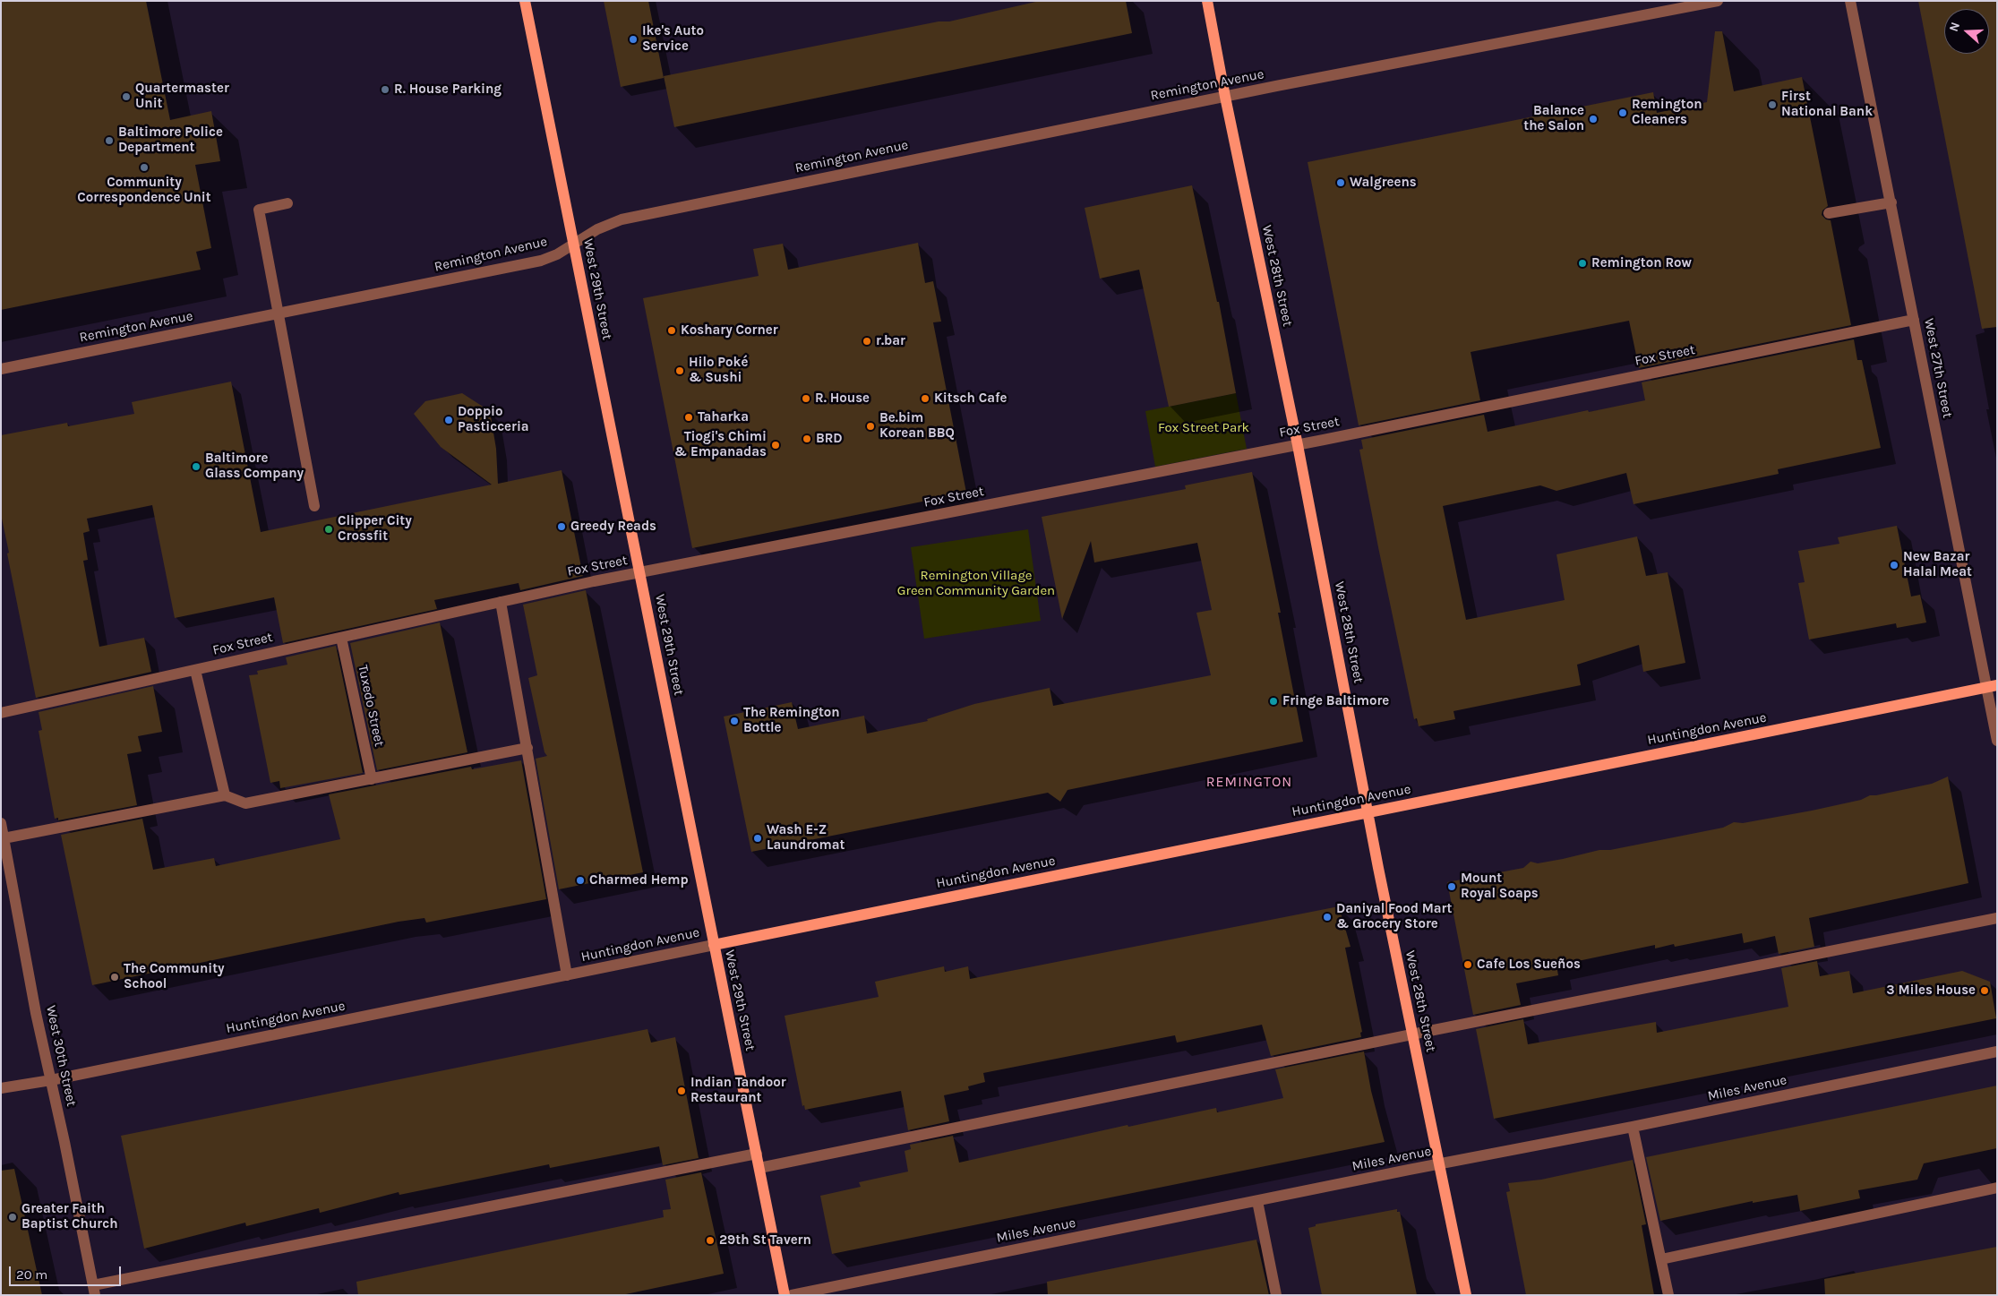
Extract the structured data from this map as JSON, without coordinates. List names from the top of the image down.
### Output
{
  "streets": {
    "main road": ["West 28th Street", "West 29th Street", "Huntingdon Avenue"],
    "street": [
      "Remington Avenue",
      "Fox Street",
      "West 27th Street",
      "Tuxedo Street",
      "West 30th Street",
      "Miles Avenue"
    ]
  },
  "crossings": [
    ["Remington Avenue", "West 28th Street"],
    ["Remington Avenue", "West 29th Street"],
    ["West 28th Street", "Fox Street"],
    ["West 28th Street", "Huntingdon Avenue"],
    ["West 28th Street", "Miles Avenue"],
    ["West 29th Street", "Fox Street"],
    ["West 29th Street", "Huntingdon Avenue"],
    ["Fox Street", "West 27th Street"],
    ["Fox Street", "Tuxedo Street"],
    ["West 27th Street", "Huntingdon Avenue"],
    ["Huntingdon Avenue", "West 30th Street"]
  ],
  "districts": ["REMINGTON"],
  "parks": ["Fox Street Park", "Remington Village Green Community Garden"],
  "places": [
    "Ike's Auto Service",
    "R. House Parking",
    "Quartermaster Unit",
    "First National Bank",
    "Remington Cleaners",
    "Balance the Salon",
    "Baltimore Police Department",
    "Community Correspondence Unit",
    "Walgreens",
    "Remington Row",
    "Koshary Corner",
    "r.bar",
    "Hilo Poké & Sushi",
    "R. House",
    "Kitsch Cafe",
    "Taharka",
    "Doppio Pasticceria",
    "Be.bim Korean BBQ",
    "BRD",
    "Tiogi's Chimi & Empanadas",
    "Baltimore Glass Company",
    "Greedy Reads",
    "Clipper City Crossfit",
    "New Bazar Halal Meat",
    "Fringe Baltimore",
    "The Remington Bottle",
    "Wash E-Z Laundromat",
    "Charmed Hemp",
    "Mount Royal Soaps",
    "Daniyal Food Mart & Grocery Store",
    "Cafe Los Sueños",
    "The Community School",
    "3 Miles House",
    "Indian Tandoor Restaurant",
    "Greater Faith Baptist Church",
    "29th St Tavern"
  ],
  "scale_bar": "20 m",
  "north": "left"
}
